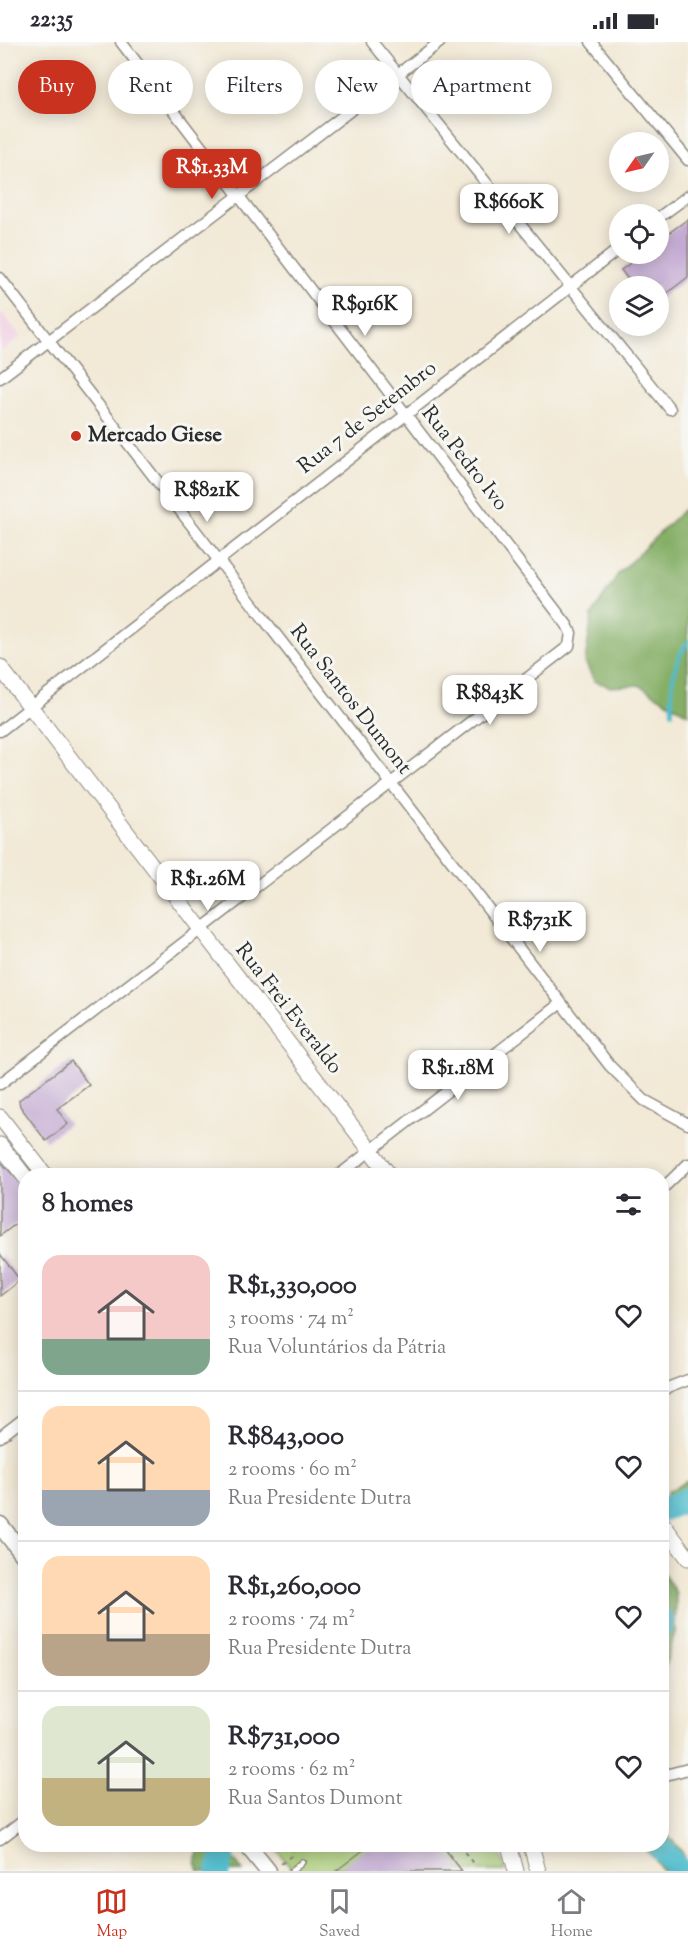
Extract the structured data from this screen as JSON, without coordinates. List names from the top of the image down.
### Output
{
  "streets": {
    "street": [
      "Rua 7 de Setembro",
      "Rua Pedro Ivo",
      "Rua Santos Dumont",
      "Rua Frei Everaldo"
    ]
  },
  "crossings": [
    ["Rua 7 de Setembro", "Rua Pedro Ivo"],
    ["Rua 7 de Setembro", "Rua Santos Dumont"],
    ["Rua 7 de Setembro", "Rua Frei Everaldo"],
    ["Rua Pedro Ivo", "Rua Santos Dumont"]
  ],
  "places": ["Mercado Giese"],
  "north": "bottom left",
  "page": {
    "status": "22:35",
    "chip": [
      "Buy",
      "Rent",
      "Filters",
      "New",
      "Apartment"
    ],
    "price": [
      "R$1.33M",
      "R$660K",
      "R$916K",
      "R$821K",
      "R$843K",
      "R$1.26M",
      "R$731K",
      "R$1.18M"
    ],
    "heading": "8 homes",
    "list": [
      {
        "name": "R$1,330,000",
        "note": "3 rooms · 74 m² · Rua Voluntários da Pátria"
      },
      {
        "name": "R$843,000",
        "note": "2 rooms · 60 m² · Rua Presidente Dutra"
      },
      {
        "name": "R$1,260,000",
        "note": "2 rooms · 74 m² · Rua Presidente Dutra"
      },
      {
        "name": "R$731,000",
        "note": "2 rooms · 62 m² · Rua Santos Dumont"
      }
    ],
    "tabs": ["Map", "Saved", "Home"]
  }
}
